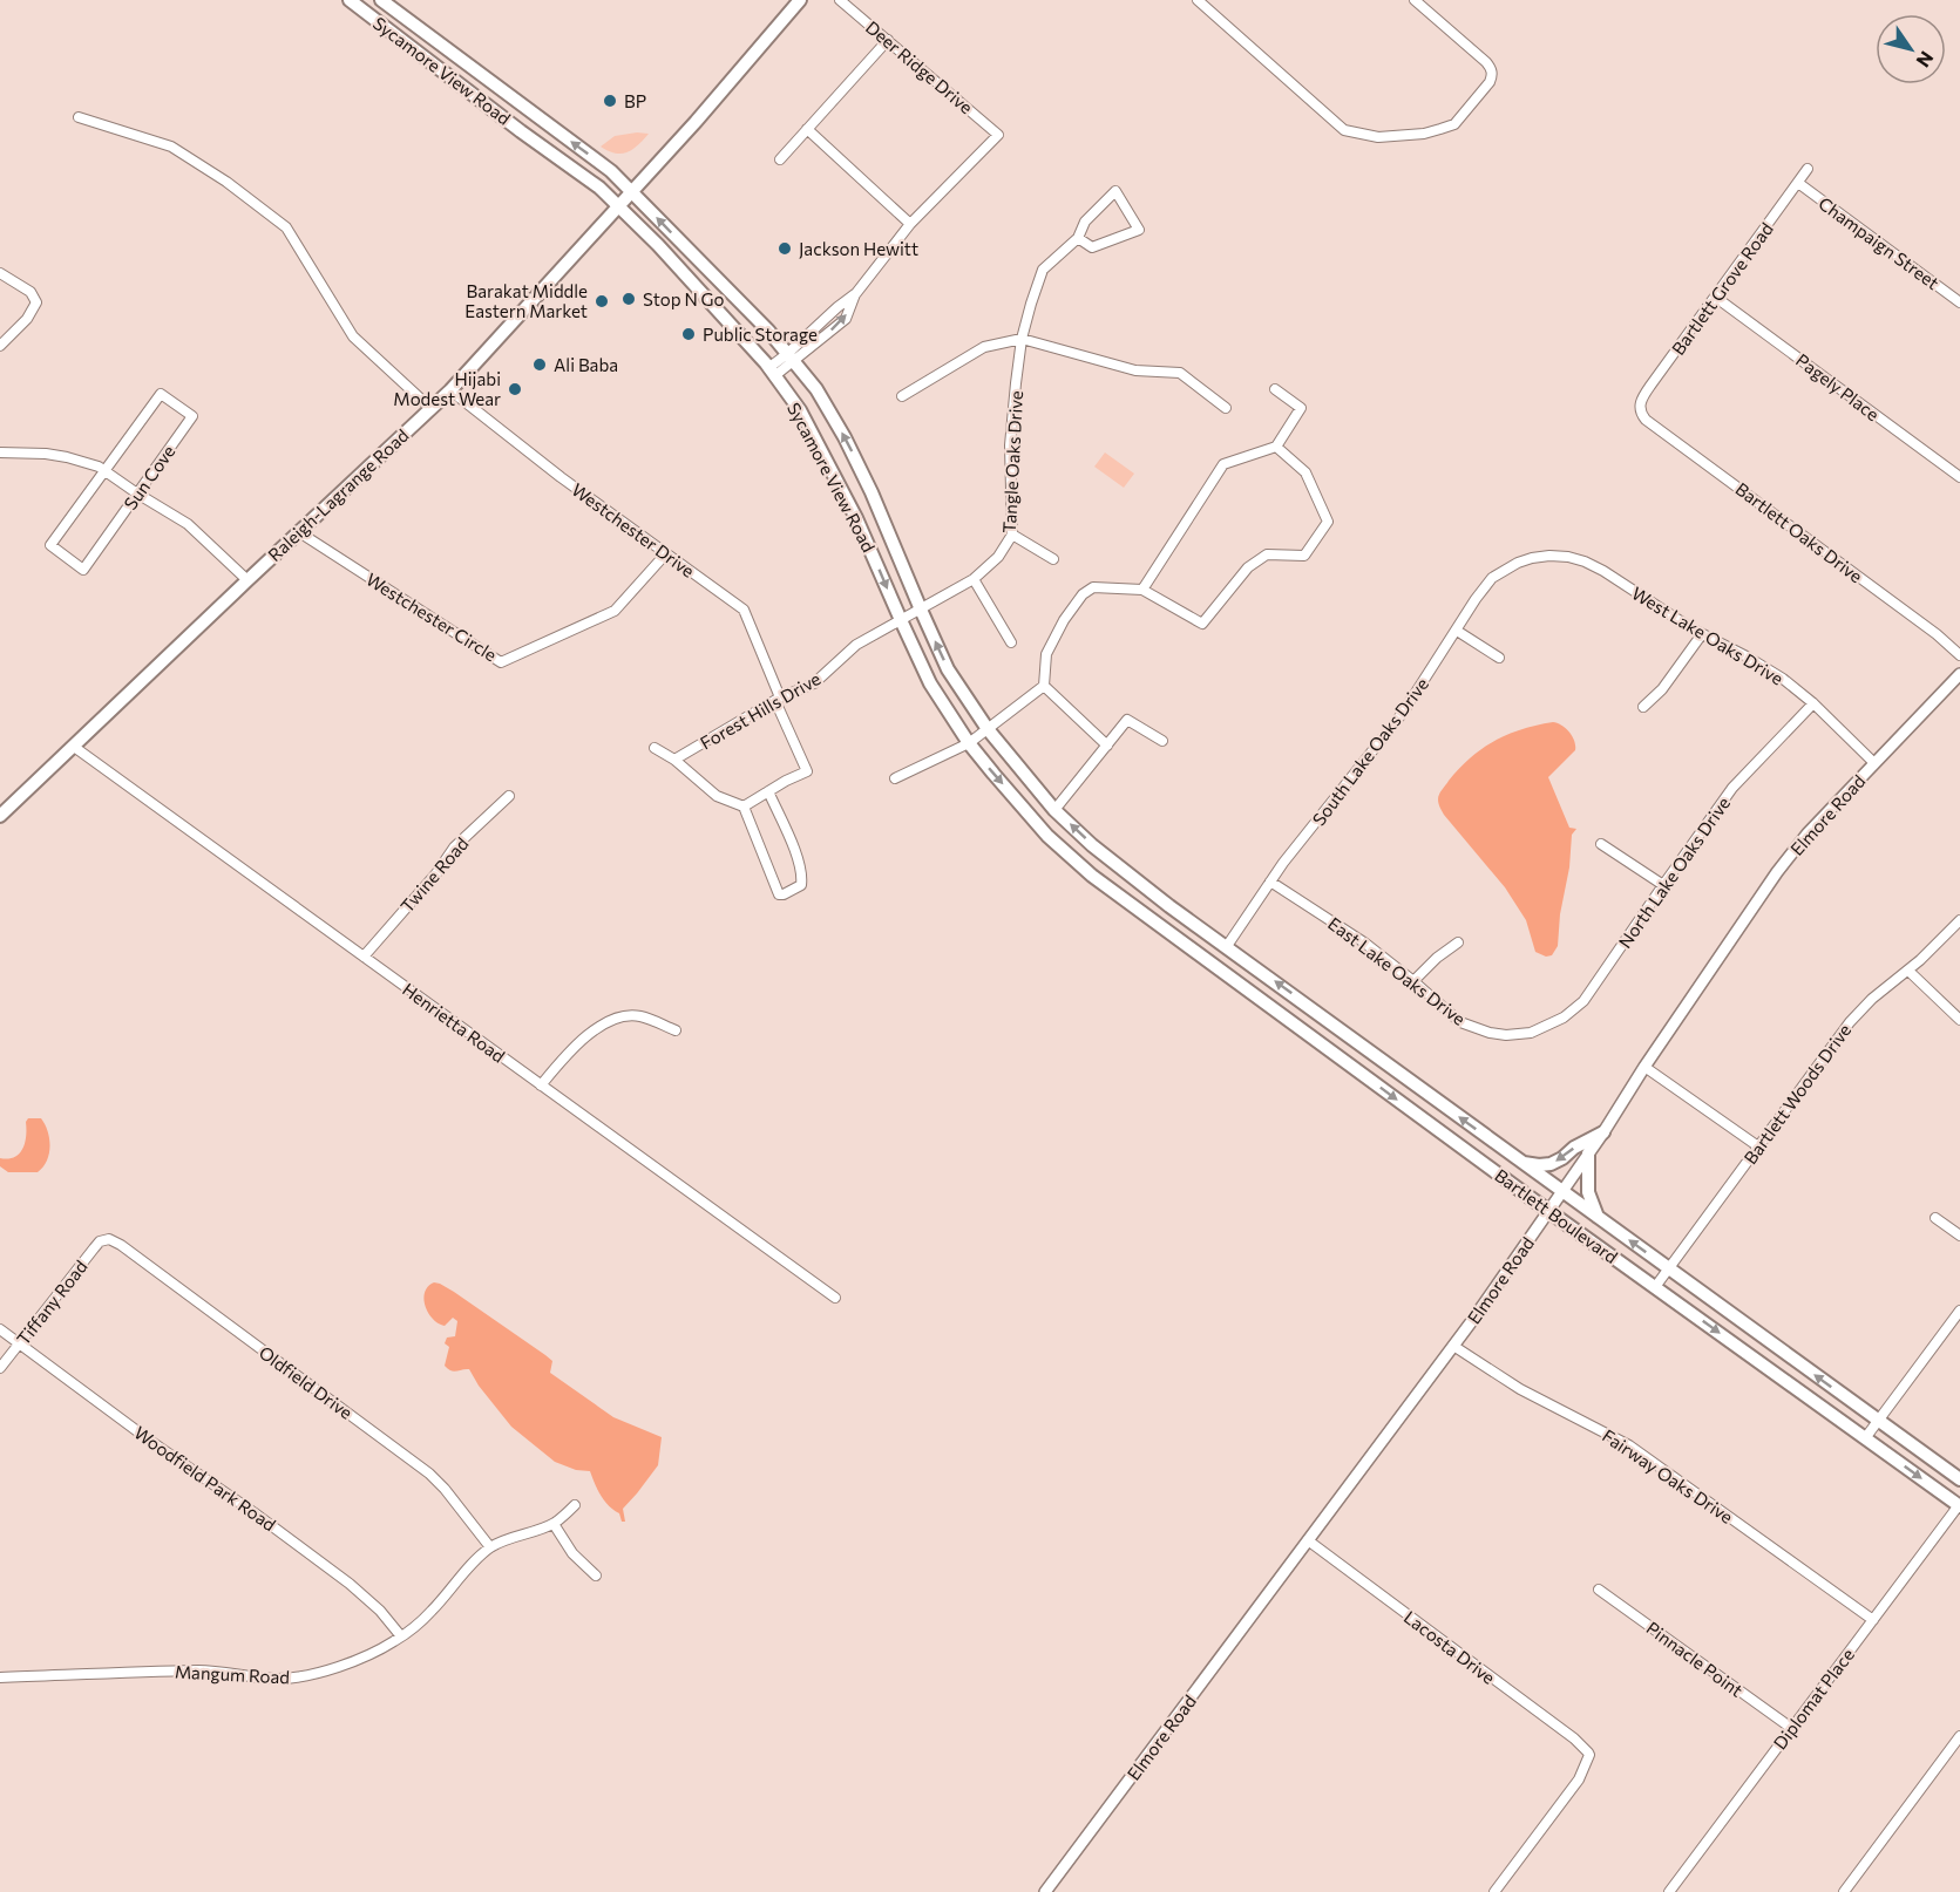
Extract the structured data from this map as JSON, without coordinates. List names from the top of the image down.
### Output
{
  "streets": {
    "main road": ["Sycamore View Road", "Raleigh-Lagrange Road", "Bartlett Boulevard"],
    "street": [
      "Deer Ridge Drive",
      "Champaign Street",
      "Bartlett Grove Road",
      "Pagely Place",
      "Tangle Oaks Drive",
      "Sun Cove",
      "Westchester Drive",
      "Bartlett Oaks Drive",
      "Westchester Circle",
      "West Lake Oaks Drive",
      "Forest Hills Drive",
      "South Lake Oaks Drive",
      "Elmore Road",
      "North Lake Oaks Drive",
      "Twine Road",
      "East Lake Oaks Drive",
      "Henrietta Road",
      "Bartlett Woods Drive",
      "Tiffany Road",
      "Oldfield Drive",
      "Fairway Oaks Drive",
      "Woodfield Park Road",
      "Lacosta Drive",
      "Pinnacle Point",
      "Mangum Road",
      "Diplomat Place"
    ]
  },
  "crossings": [
    ["Sycamore View Road", "Tangle Oaks Drive"],
    ["Sycamore View Road", "Raleigh-Lagrange Road"],
    ["Sycamore View Road", "Forest Hills Drive"],
    ["Sycamore View Road", "Bartlett Boulevard"],
    ["Champaign Street", "Bartlett Grove Road"],
    ["Bartlett Grove Road", "Pagely Place"],
    ["Bartlett Grove Road", "Bartlett Oaks Drive"],
    ["Tangle Oaks Drive", "Forest Hills Drive"],
    ["Raleigh-Lagrange Road", "Westchester Drive"],
    ["Raleigh-Lagrange Road", "Westchester Circle"],
    ["Raleigh-Lagrange Road", "Henrietta Road"],
    ["Westchester Drive", "Westchester Circle"],
    ["Westchester Drive", "Forest Hills Drive"],
    ["West Lake Oaks Drive", "South Lake Oaks Drive"],
    ["West Lake Oaks Drive", "Elmore Road"],
    ["West Lake Oaks Drive", "North Lake Oaks Drive"],
    ["South Lake Oaks Drive", "East Lake Oaks Drive"],
    ["South Lake Oaks Drive", "Bartlett Boulevard"],
    ["Elmore Road", "Bartlett Boulevard"],
    ["Elmore Road", "Fairway Oaks Drive"],
    ["Elmore Road", "Lacosta Drive"],
    ["North Lake Oaks Drive", "East Lake Oaks Drive"],
    ["Twine Road", "Henrietta Road"],
    ["Bartlett Woods Drive", "Bartlett Boulevard"],
    ["Bartlett Boulevard", "Diplomat Place"],
    ["Tiffany Road", "Oldfield Drive"],
    ["Tiffany Road", "Woodfield Park Road"],
    ["Oldfield Drive", "Mangum Road"],
    ["Fairway Oaks Drive", "Diplomat Place"],
    ["Woodfield Park Road", "Mangum Road"],
    ["Pinnacle Point", "Diplomat Place"]
  ],
  "places": [
    "BP",
    "Jackson Hewitt",
    "Stop N Go",
    "Barakat Middle Eastern Market",
    "Public Storage",
    "Ali Baba",
    "Hijabi Modest Wear"
  ],
  "north": "bottom right"
}
